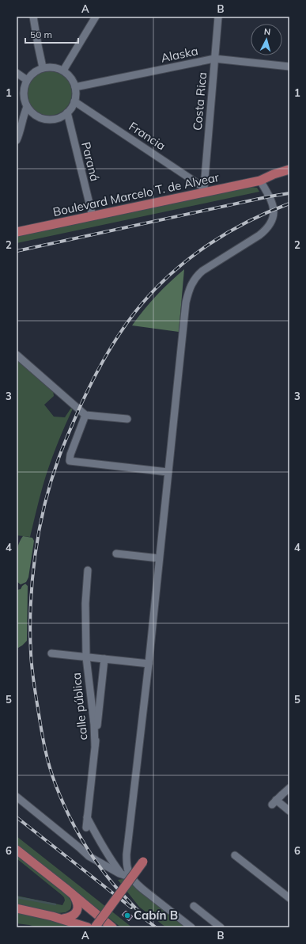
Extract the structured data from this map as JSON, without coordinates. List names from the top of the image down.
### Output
{
  "streets": {
    "main road": ["Boulevard Marcelo T. de Alvear"],
    "street": [
      "Alaska",
      "Costa Rica",
      "Francia",
      "Paraná",
      "calle pública"
    ]
  },
  "crossings": [
    ["Alaska", "Costa Rica"],
    ["Alaska", "Francia"],
    ["Alaska", "Paraná"],
    ["Costa Rica", "Francia"],
    ["Costa Rica", "Boulevard Marcelo T. de Alvear"],
    ["Francia", "Paraná"],
    ["Francia", "Boulevard Marcelo T. de Alvear"],
    ["Paraná", "Boulevard Marcelo T. de Alvear"]
  ],
  "places": ["Cabín B"],
  "scale_bar": "50 m",
  "north": "top",
  "grid": {
    "columns": ["A", "B"],
    "rows": [
      "1",
      "2",
      "3",
      "4",
      "5",
      "6"
    ]
  }
}
